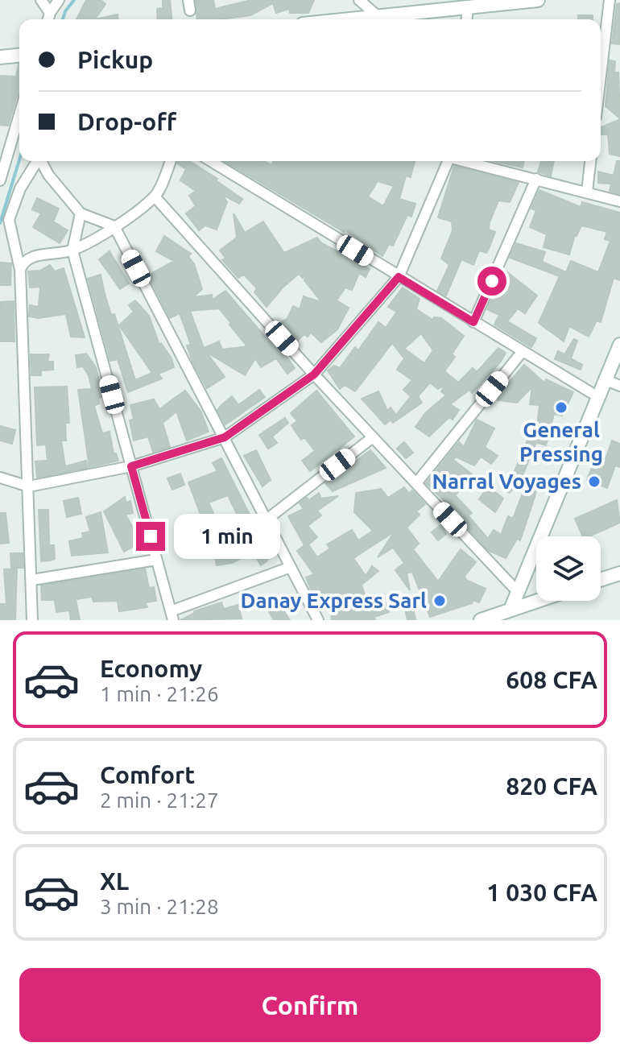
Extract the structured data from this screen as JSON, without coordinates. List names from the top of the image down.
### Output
{
  "places": ["General Pressing", "Narral Voyages", "Danay Express Sarl"],
  "page": {
    "banner": ["Pickup", "Drop-off"],
    "bubble": "1 min",
    "list": [
      {
        "name": "Economy",
        "note": "1 min · 21:26",
        "value": "608 CFA"
      },
      {
        "name": "Comfort",
        "note": "2 min · 21:27",
        "value": "820 CFA"
      },
      {
        "name": "XL",
        "note": "3 min · 21:28",
        "value": "1 030 CFA"
      }
    ],
    "buttons": "Confirm"
  }
}
